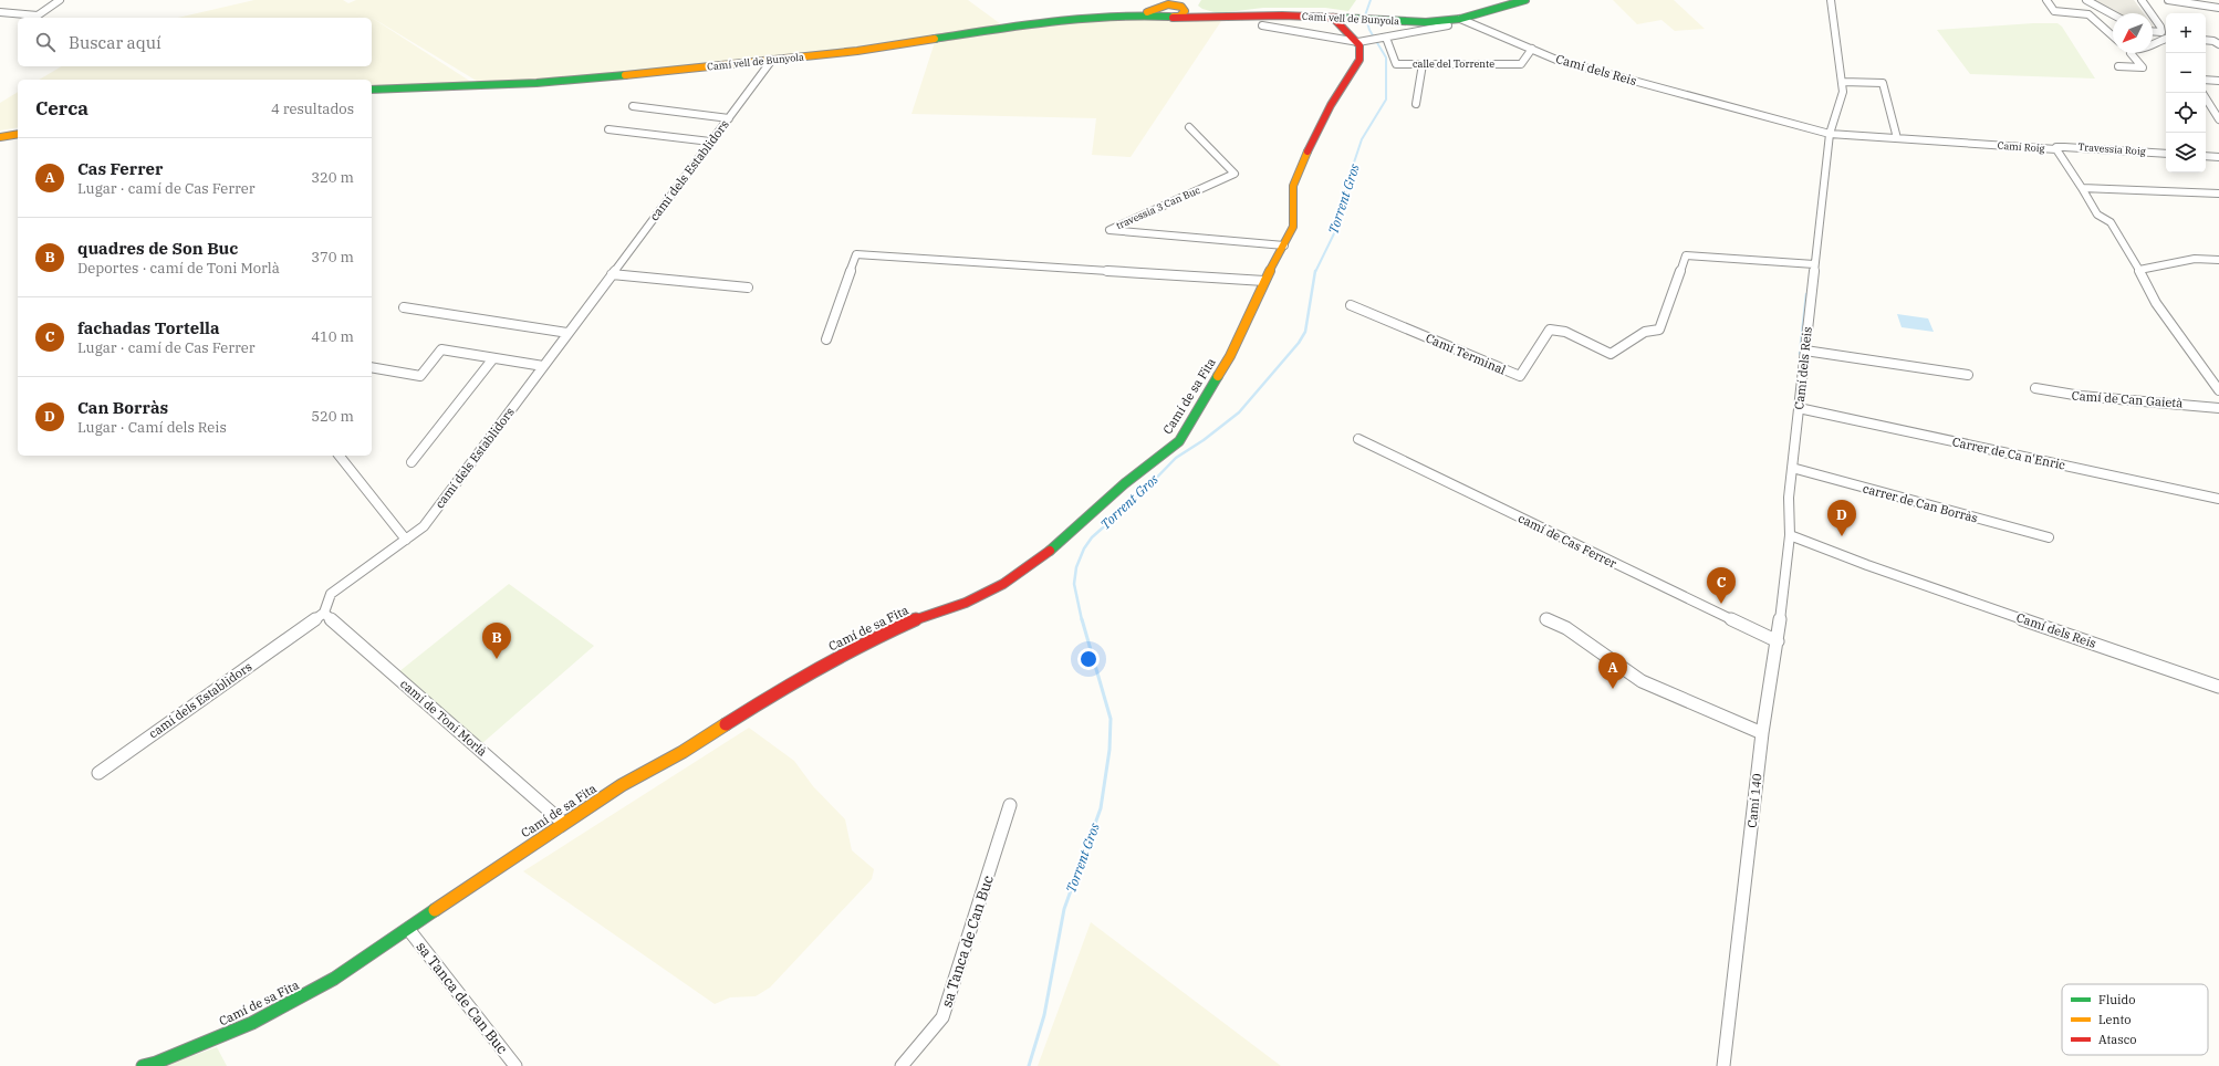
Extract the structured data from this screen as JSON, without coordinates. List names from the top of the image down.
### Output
{
  "streets": {
    "street": [
      "Camí vell de Bunyola",
      "calle del Torrente",
      "Camí dels Reis",
      "Camí Roig",
      "Travessia Roig",
      "camí dels Establidors",
      "travessia 3 Can Buc",
      "Camí Terminal",
      "Camí de sa Fita",
      "Camí de Can Gaietà",
      "Carrer de Ca n'Enric",
      "carrer de Can Borràs",
      "camí de Cas Ferrer",
      "camí de Toni Morlà",
      "Camí 140",
      "sa Tanca de Can Buc"
    ]
  },
  "crossings": [
    ["Camí vell de Bunyola", "calle del Torrente"],
    ["Camí vell de Bunyola", "Camí dels Reis"],
    ["Camí vell de Bunyola", "camí dels Establidors"],
    ["Camí vell de Bunyola", "Camí de sa Fita"],
    ["calle del Torrente", "Camí dels Reis"],
    ["Camí dels Reis", "Camí Roig"],
    ["Camí dels Reis", "Camí Terminal"],
    ["Camí dels Reis", "Carrer de Ca n'Enric"],
    ["Camí dels Reis", "carrer de Can Borràs"],
    ["Camí dels Reis", "Camí 140"],
    ["Camí Roig", "Travessia Roig"],
    ["camí dels Establidors", "camí de Toni Morlà"],
    ["travessia 3 Can Buc", "Camí de sa Fita"],
    ["Camí de sa Fita", "camí de Toni Morlà"],
    ["Camí de sa Fita", "sa Tanca de Can Buc"],
    ["camí de Cas Ferrer", "Camí 140"]
  ],
  "water": ["Torrent Gros"],
  "legend": ["Fluido", "Lento", "Atasco"],
  "north": "bottom left",
  "page": {
    "map_buttons": ["+", "−"],
    "search": "Buscar aquí",
    "heading": ["Cerca", "4 resultados"],
    "list": [
      {
        "mark": "A",
        "name": "Cas Ferrer",
        "note": "Lugar · camí de Cas Ferrer",
        "value": "320 m"
      },
      {
        "mark": "B",
        "name": "quadres de Son Buc",
        "note": "Deportes · camí de Toni Morlà",
        "value": "370 m"
      },
      {
        "mark": "C",
        "name": "fachadas Tortella",
        "note": "Lugar · camí de Cas Ferrer",
        "value": "410 m"
      },
      {
        "mark": "D",
        "name": "Can Borràs",
        "note": "Lugar · Camí dels Reis",
        "value": "520 m"
      }
    ],
    "pins": [
      "D",
      "C",
      "B",
      "A"
    ]
  }
}
